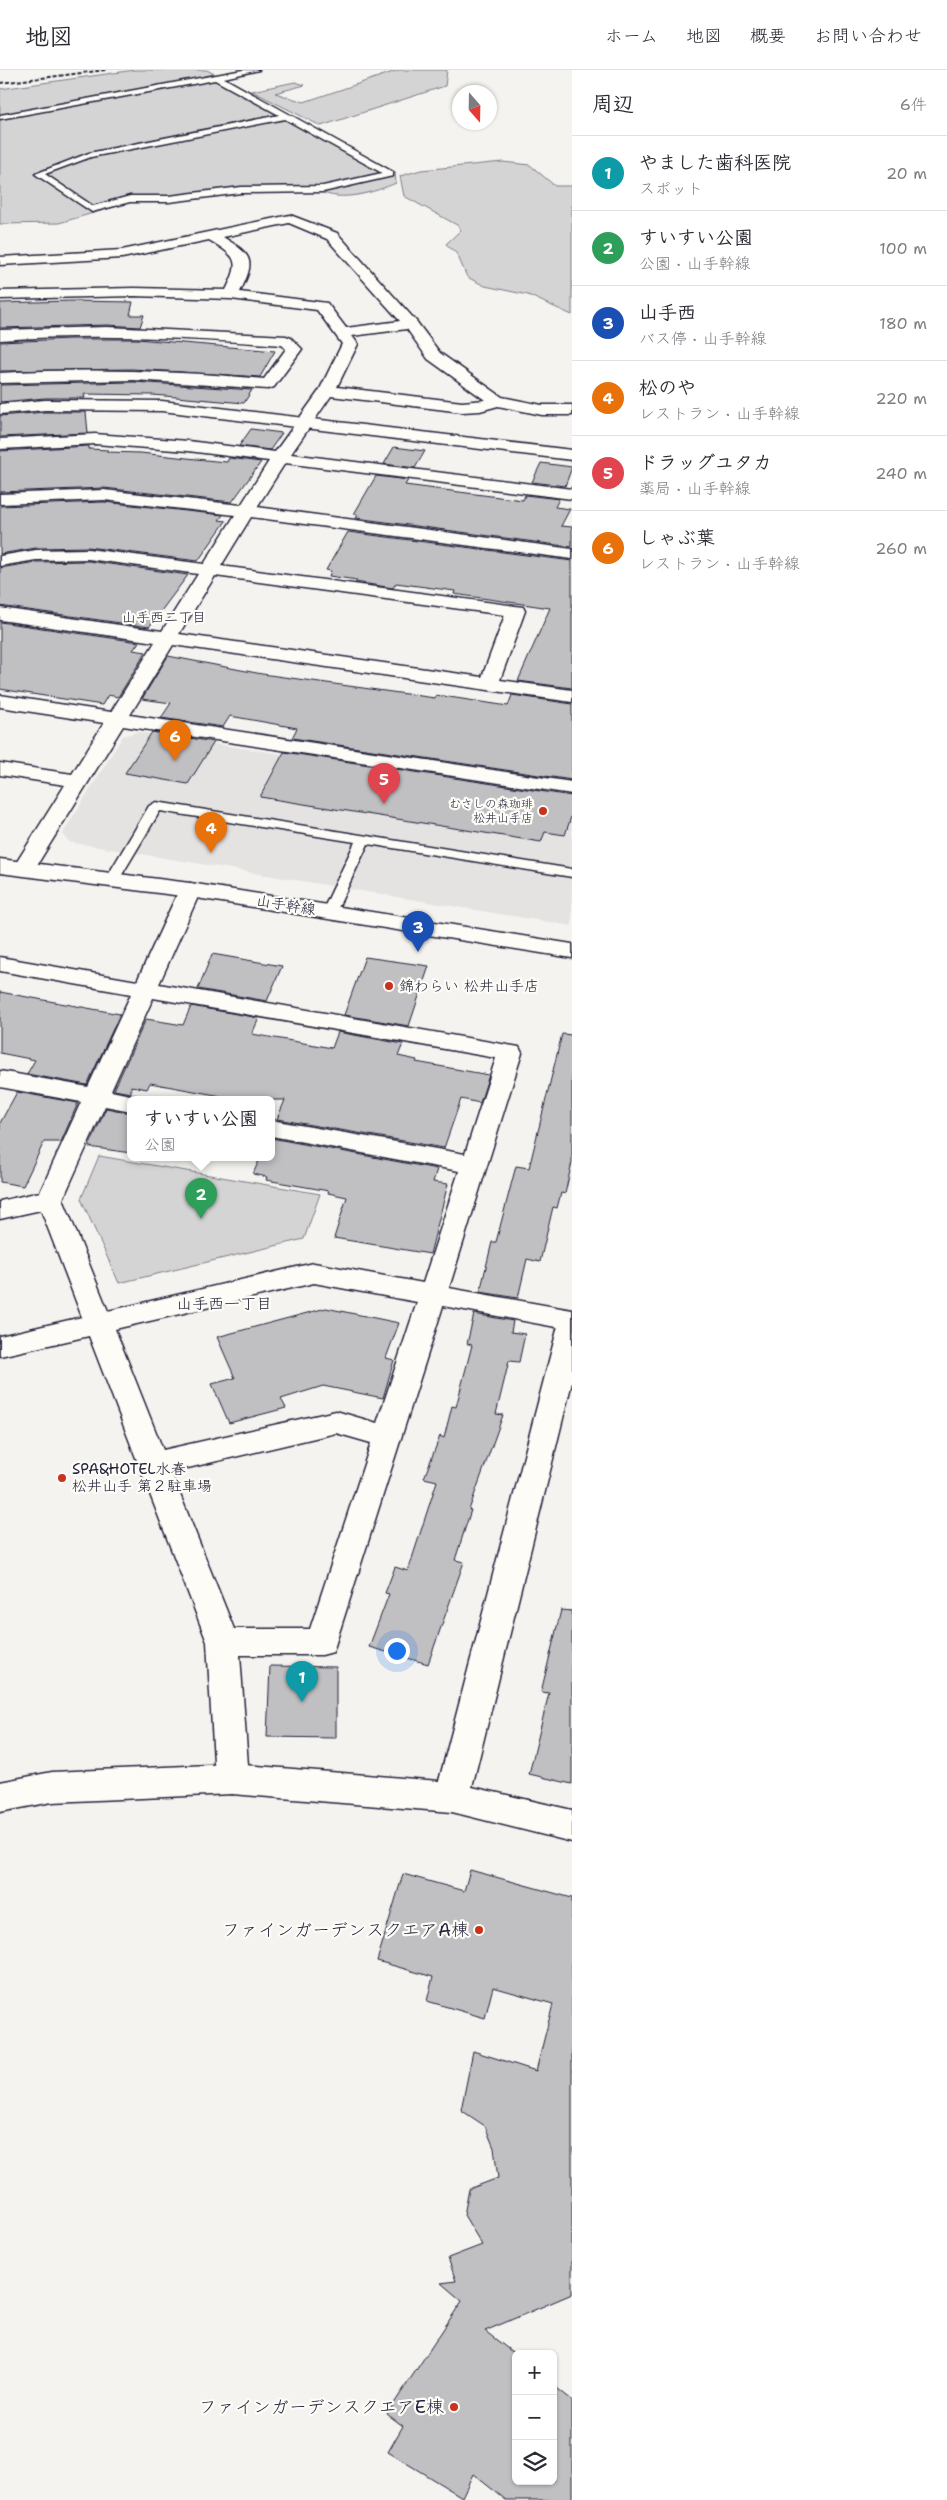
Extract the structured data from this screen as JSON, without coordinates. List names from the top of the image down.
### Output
{
  "streets": {
    "street": ["山手幹線"]
  },
  "districts": ["山手西二丁目", "山手西一丁目"],
  "places": [
    "むさしの森珈琲 松井山手店",
    "錦わらい 松井山手店",
    "SPA&HOTEL水春 松井山手 第２駐車場",
    "ファインガーデンスクエアA棟",
    "ファインガーデンスクエアE棟"
  ],
  "north": "bottom",
  "page": {
    "header": "地図",
    "nav": [
      "ホーム",
      "地図",
      "概要",
      "お問い合わせ"
    ],
    "heading": ["周辺", "6件"],
    "list": [
      {
        "mark": "1",
        "name": "やました歯科医院",
        "note": "スポット",
        "value": "20 m"
      },
      {
        "mark": "2",
        "name": "すいすい公園",
        "note": "公園 · 山手幹線",
        "value": "100 m"
      },
      {
        "mark": "3",
        "name": "山手西",
        "note": "バス停 · 山手幹線",
        "value": "180 m"
      },
      {
        "mark": "4",
        "name": "松のや",
        "note": "レストラン · 山手幹線",
        "value": "220 m"
      },
      {
        "mark": "5",
        "name": "ドラッグユタカ",
        "note": "薬局 · 山手幹線",
        "value": "240 m"
      },
      {
        "mark": "6",
        "name": "しゃぶ葉",
        "note": "レストラン · 山手幹線",
        "value": "260 m"
      }
    ],
    "pins": [
      "6",
      "5",
      "4",
      "3",
      "2",
      "1"
    ],
    "popup": ["すいすい公園", "公園"],
    "map_buttons": ["+", "−"]
  }
}
